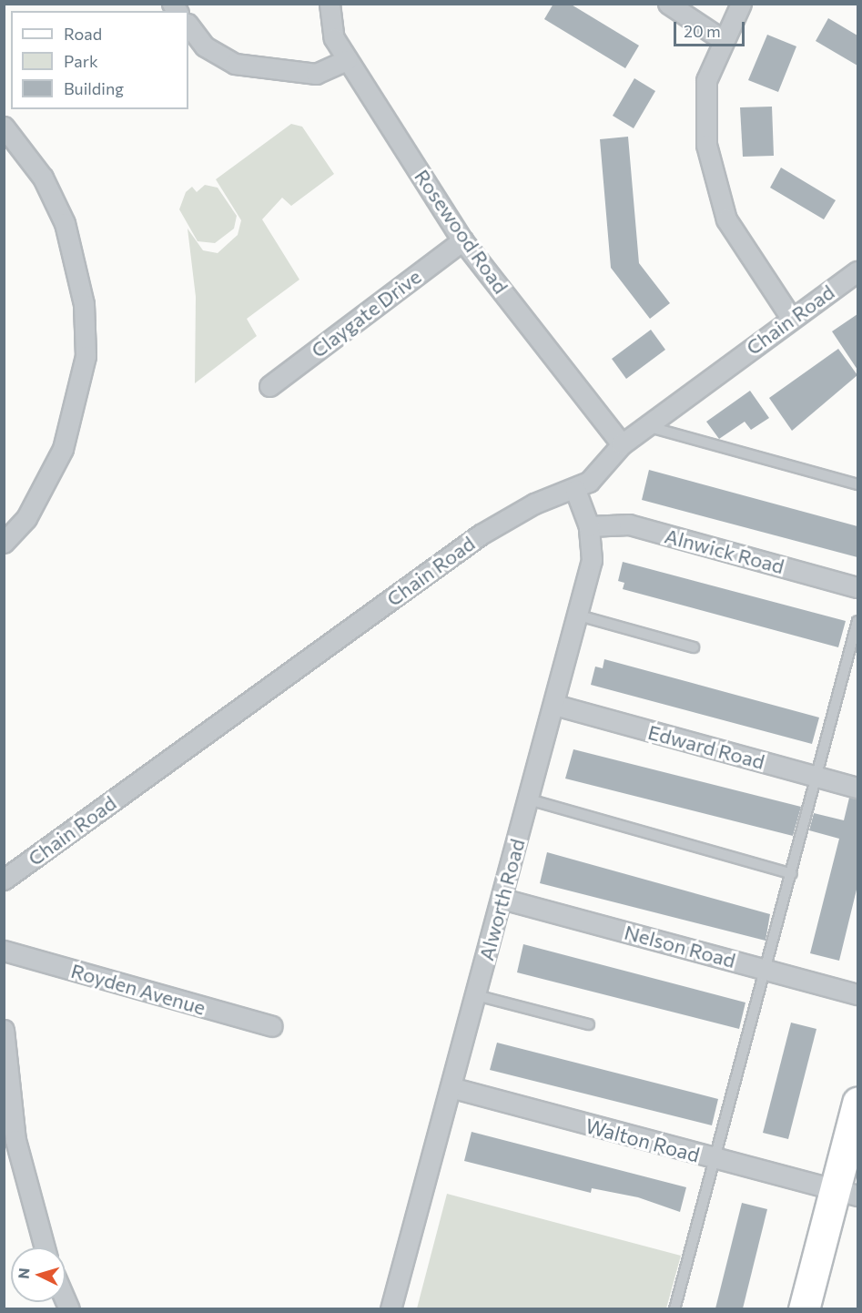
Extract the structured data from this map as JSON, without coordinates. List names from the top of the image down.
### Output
{
  "streets": {
    "street": [
      "Rosewood Road",
      "Claygate Drive",
      "Chain Road",
      "Alnwick Road",
      "Edward Road",
      "Alworth Road",
      "Nelson Road",
      "Royden Avenue",
      "Walton Road"
    ]
  },
  "crossings": [
    ["Rosewood Road", "Claygate Drive"],
    ["Rosewood Road", "Chain Road"],
    ["Chain Road", "Alworth Road"],
    ["Alnwick Road", "Alworth Road"],
    ["Edward Road", "Alworth Road"],
    ["Alworth Road", "Nelson Road"],
    ["Alworth Road", "Walton Road"]
  ],
  "legend": ["Road", "Park", "Building"],
  "scale_bar": "20 m",
  "north": "left"
}
